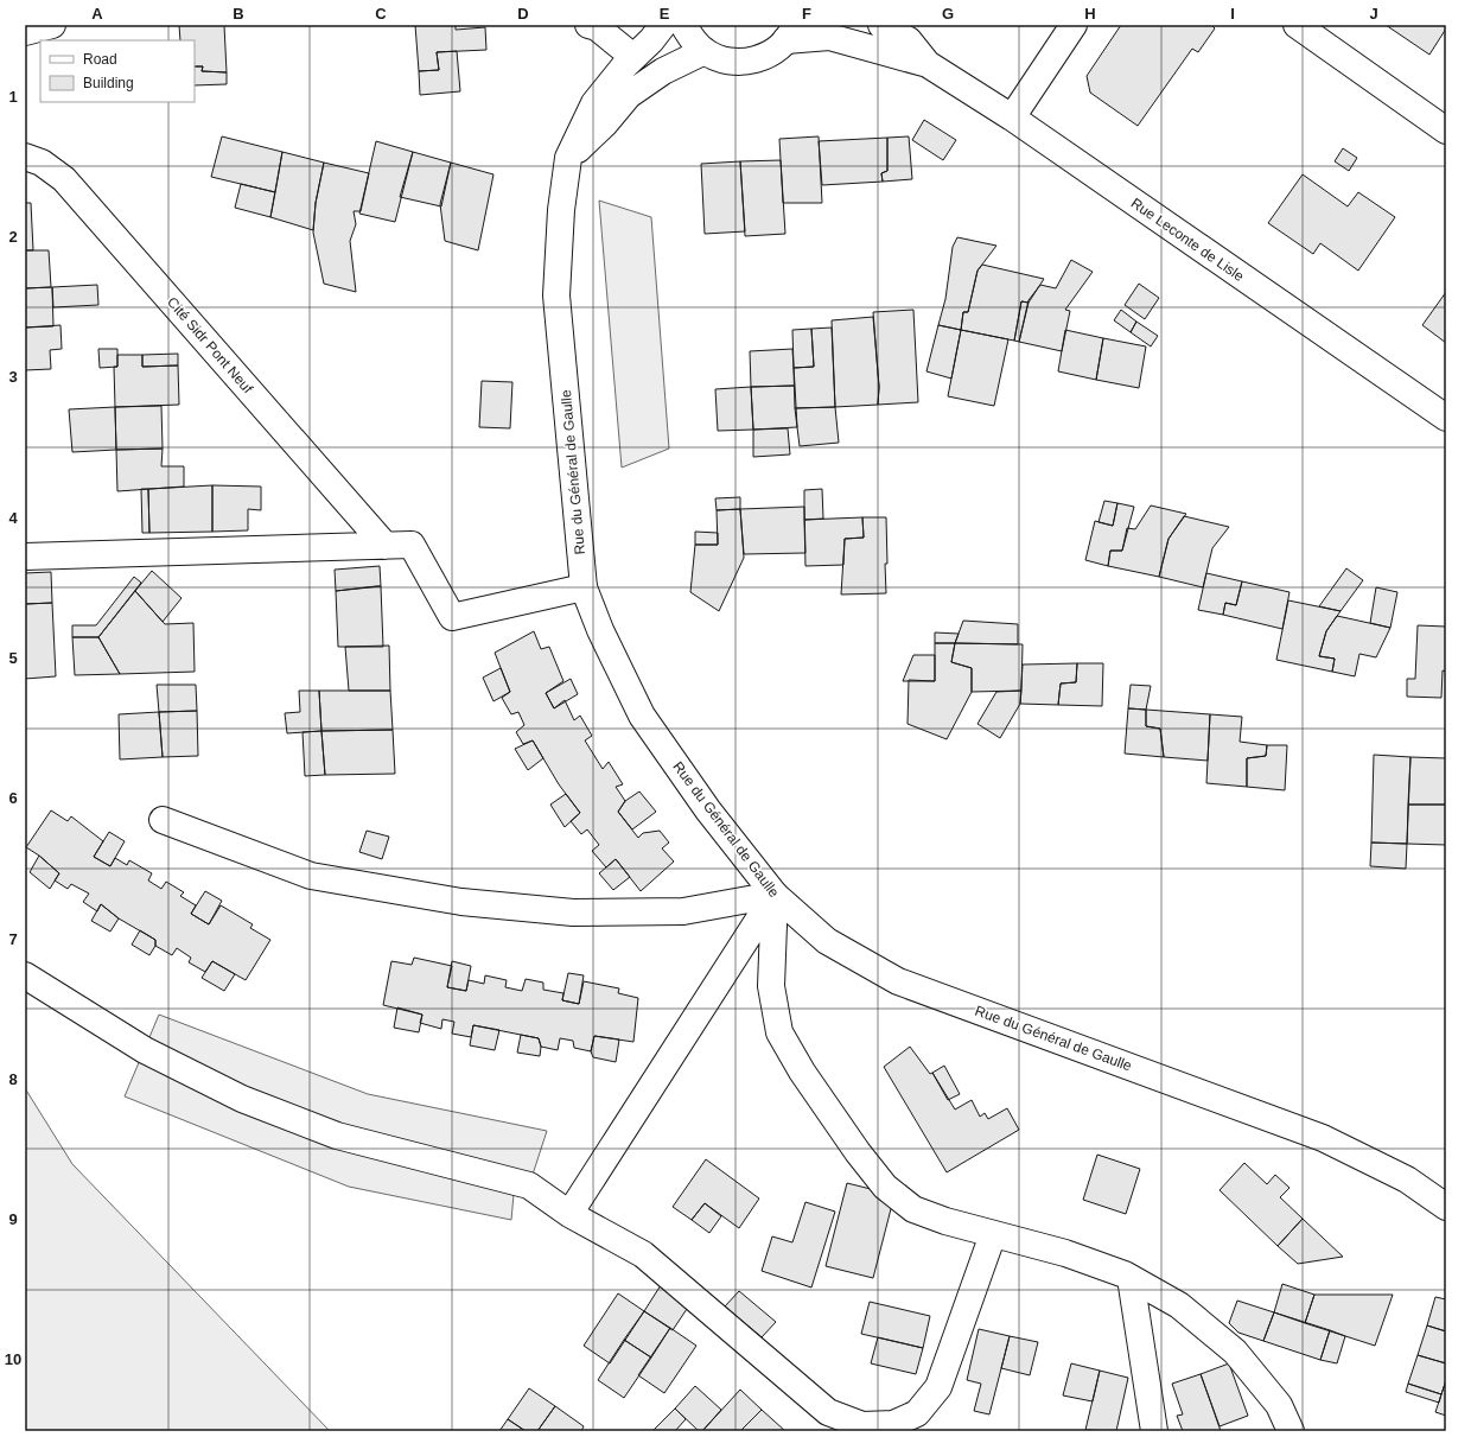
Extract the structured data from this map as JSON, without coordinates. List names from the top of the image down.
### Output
{
  "streets": {
    "street": ["Rue Leconte de Lisle", "Cité Sidr Pont Neuf", "Rue du Général de Gaulle"]
  },
  "legend": ["Road", "Building"],
  "grid": {
    "columns": [
      "A",
      "B",
      "C",
      "D",
      "E",
      "F",
      "G",
      "H",
      "I",
      "J"
    ],
    "rows": [
      "1",
      "2",
      "3",
      "4",
      "5",
      "6",
      "7",
      "8",
      "9",
      "10"
    ]
  }
}
